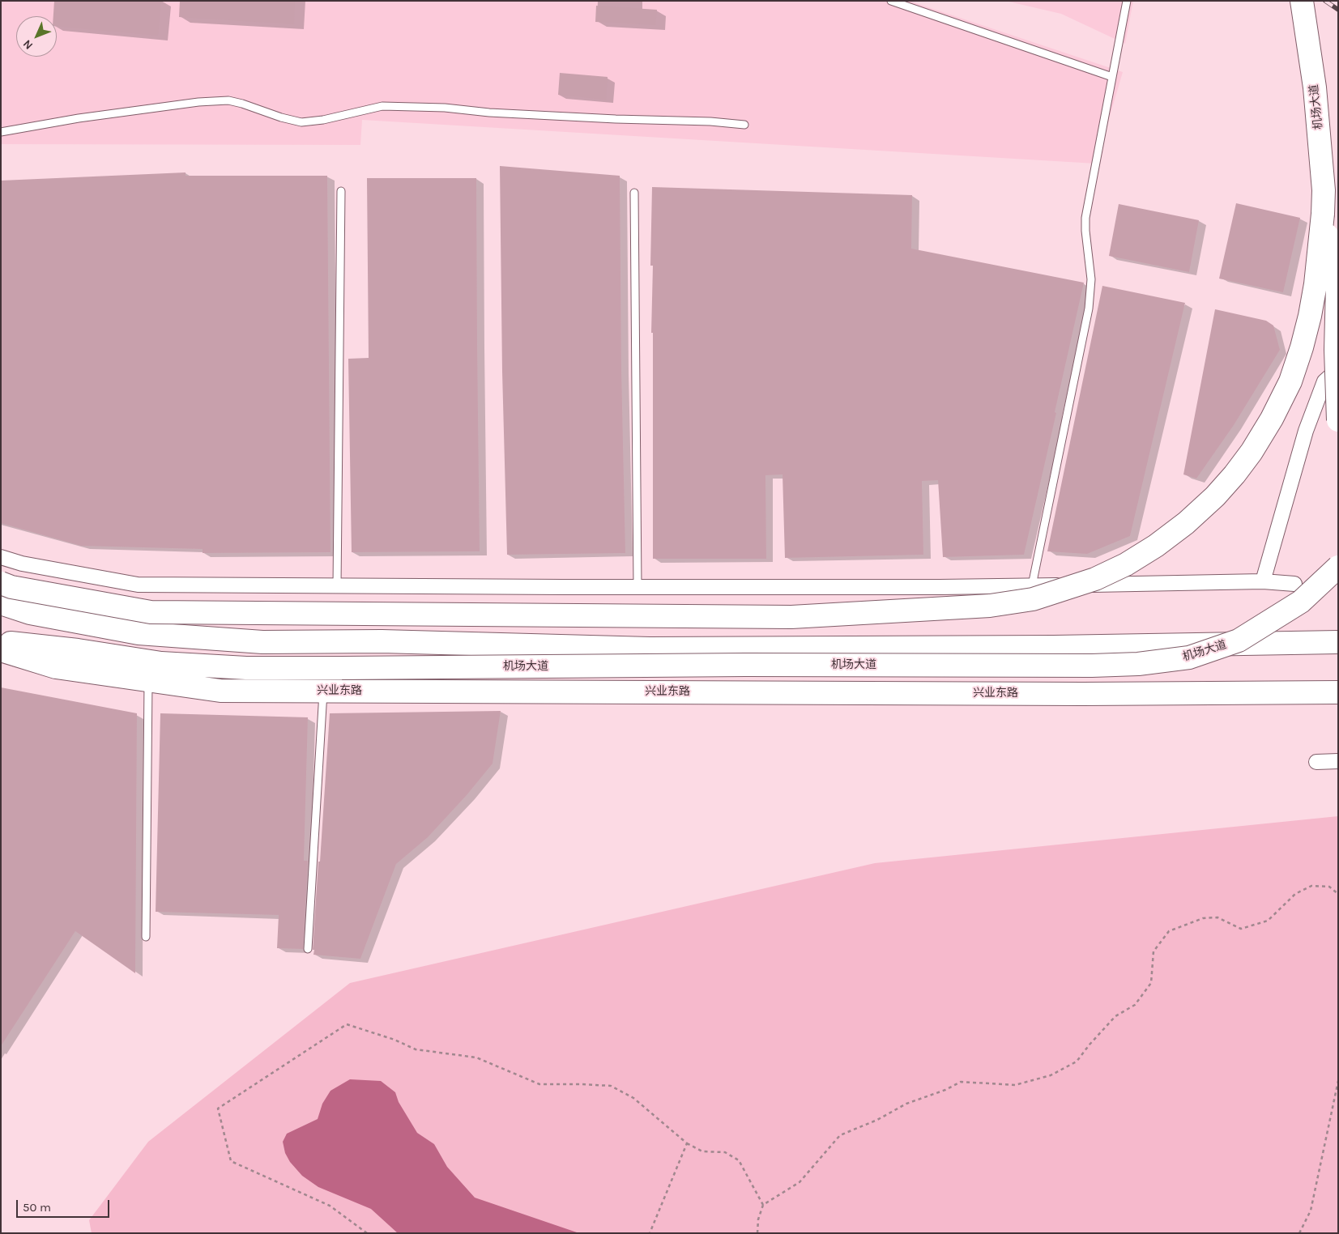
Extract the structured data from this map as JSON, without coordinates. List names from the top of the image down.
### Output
{
  "streets": {
    "main road": ["机场大道", "兴业东路"]
  },
  "scale_bar": "50 m",
  "north": "bottom left"
}
